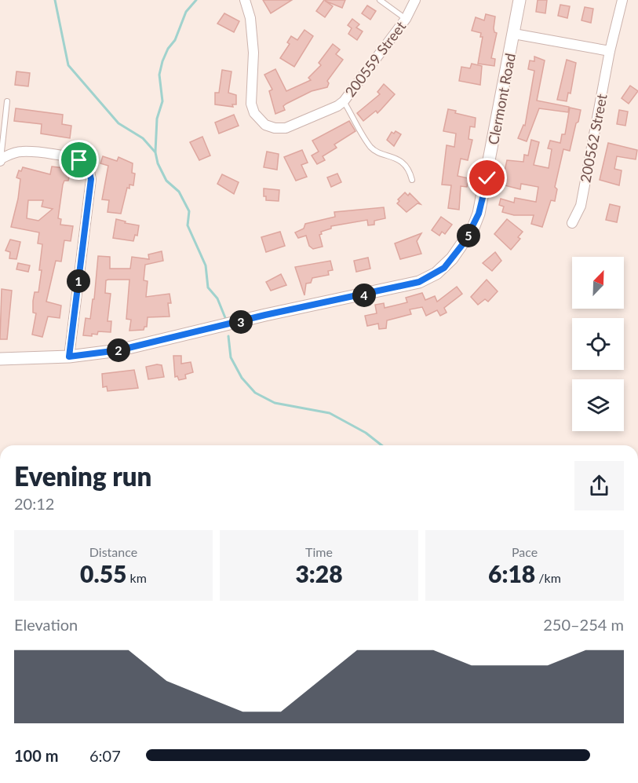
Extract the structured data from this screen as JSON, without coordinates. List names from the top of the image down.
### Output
{
  "streets": {
    "street": ["200559 Street", "Clermont Road", "200562 Street"]
  },
  "north": "top right",
  "page": {
    "pins": [
      "5",
      "1",
      "4",
      "3",
      "2"
    ],
    "heading": ["Evening run", "20:12"],
    "stats": [
      ["Distance", "0.55 km"],
      ["Time", "3:28"],
      ["Pace", "6:18 /km"]
    ],
    "chart": ["Elevation", "250–254 m"],
    "list": [
      {
        "name": "100 m",
        "note": "6:07"
      }
    ]
  }
}
